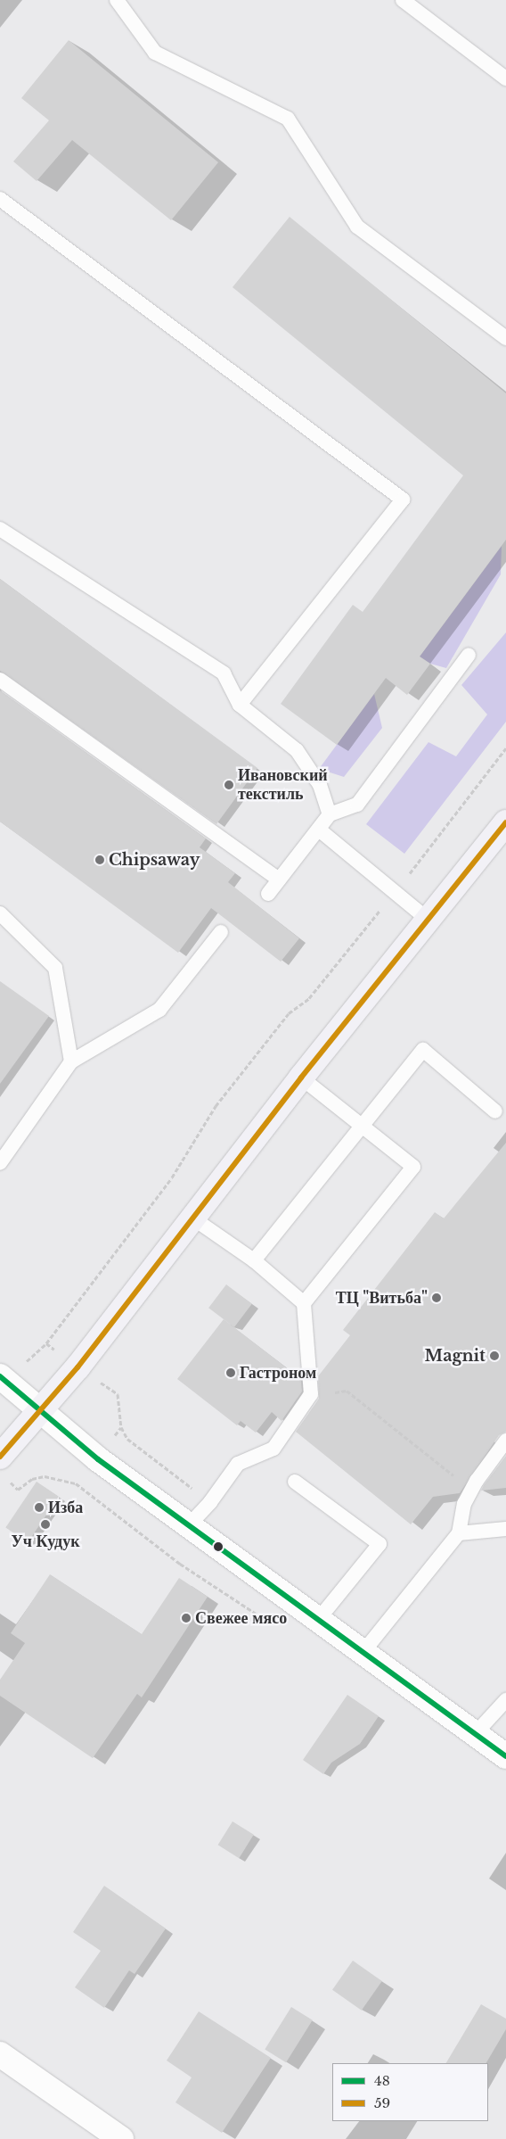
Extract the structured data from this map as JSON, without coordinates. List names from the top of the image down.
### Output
{
  "places": [
    "Ивановский текстиль",
    "Chipsaway",
    "ТЦ \"Витьба\"",
    "Magnit",
    "Гастроном",
    "Изба",
    "Уч Кудук",
    "Свежее мясо"
  ],
  "lines": ["transit line 59", "transit line 48"],
  "legend": ["48", "59"]
}
